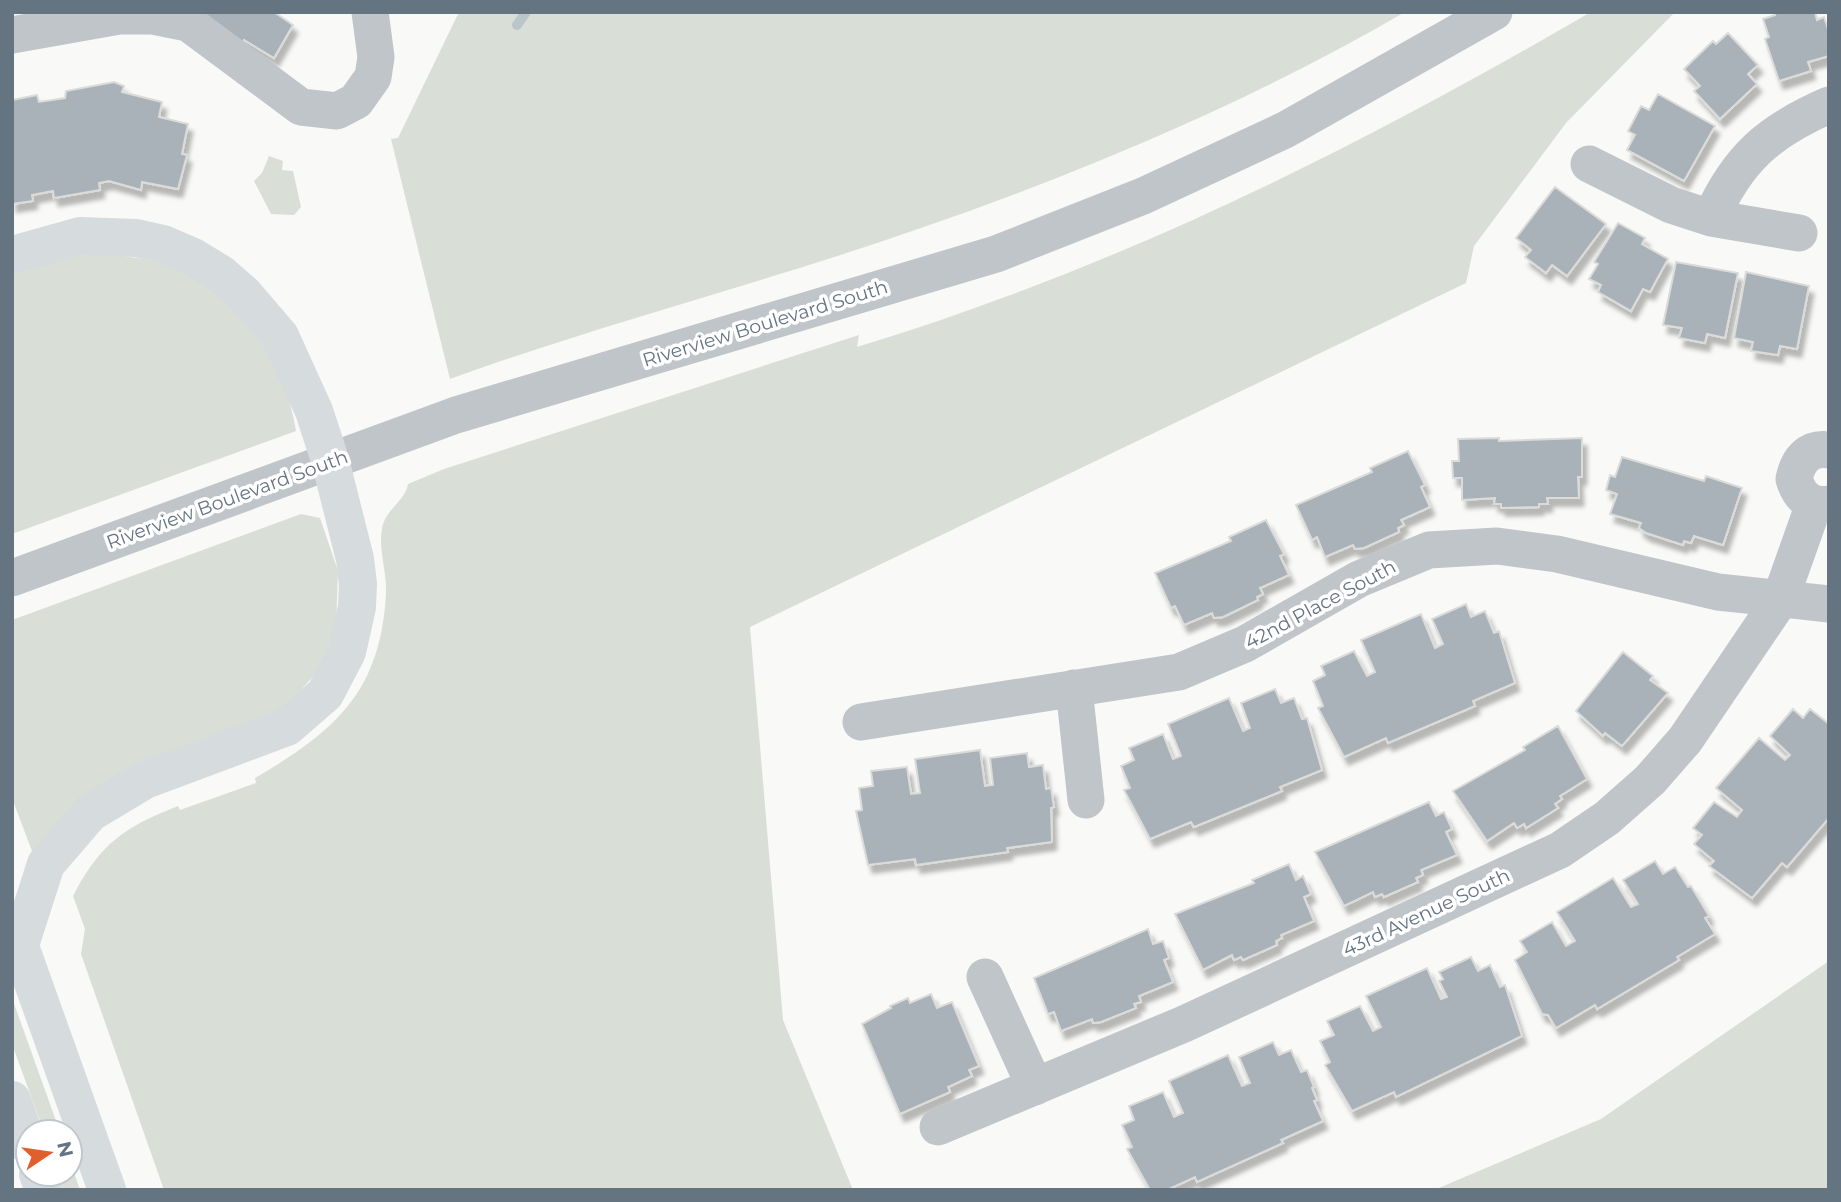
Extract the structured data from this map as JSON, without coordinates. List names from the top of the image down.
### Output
{
  "streets": {
    "street": ["Riverview Boulevard South", "42nd Place South", "43rd Avenue South"]
  },
  "crossings": [
    ["42nd Place South", "43rd Avenue South"]
  ],
  "north": "right"
}
